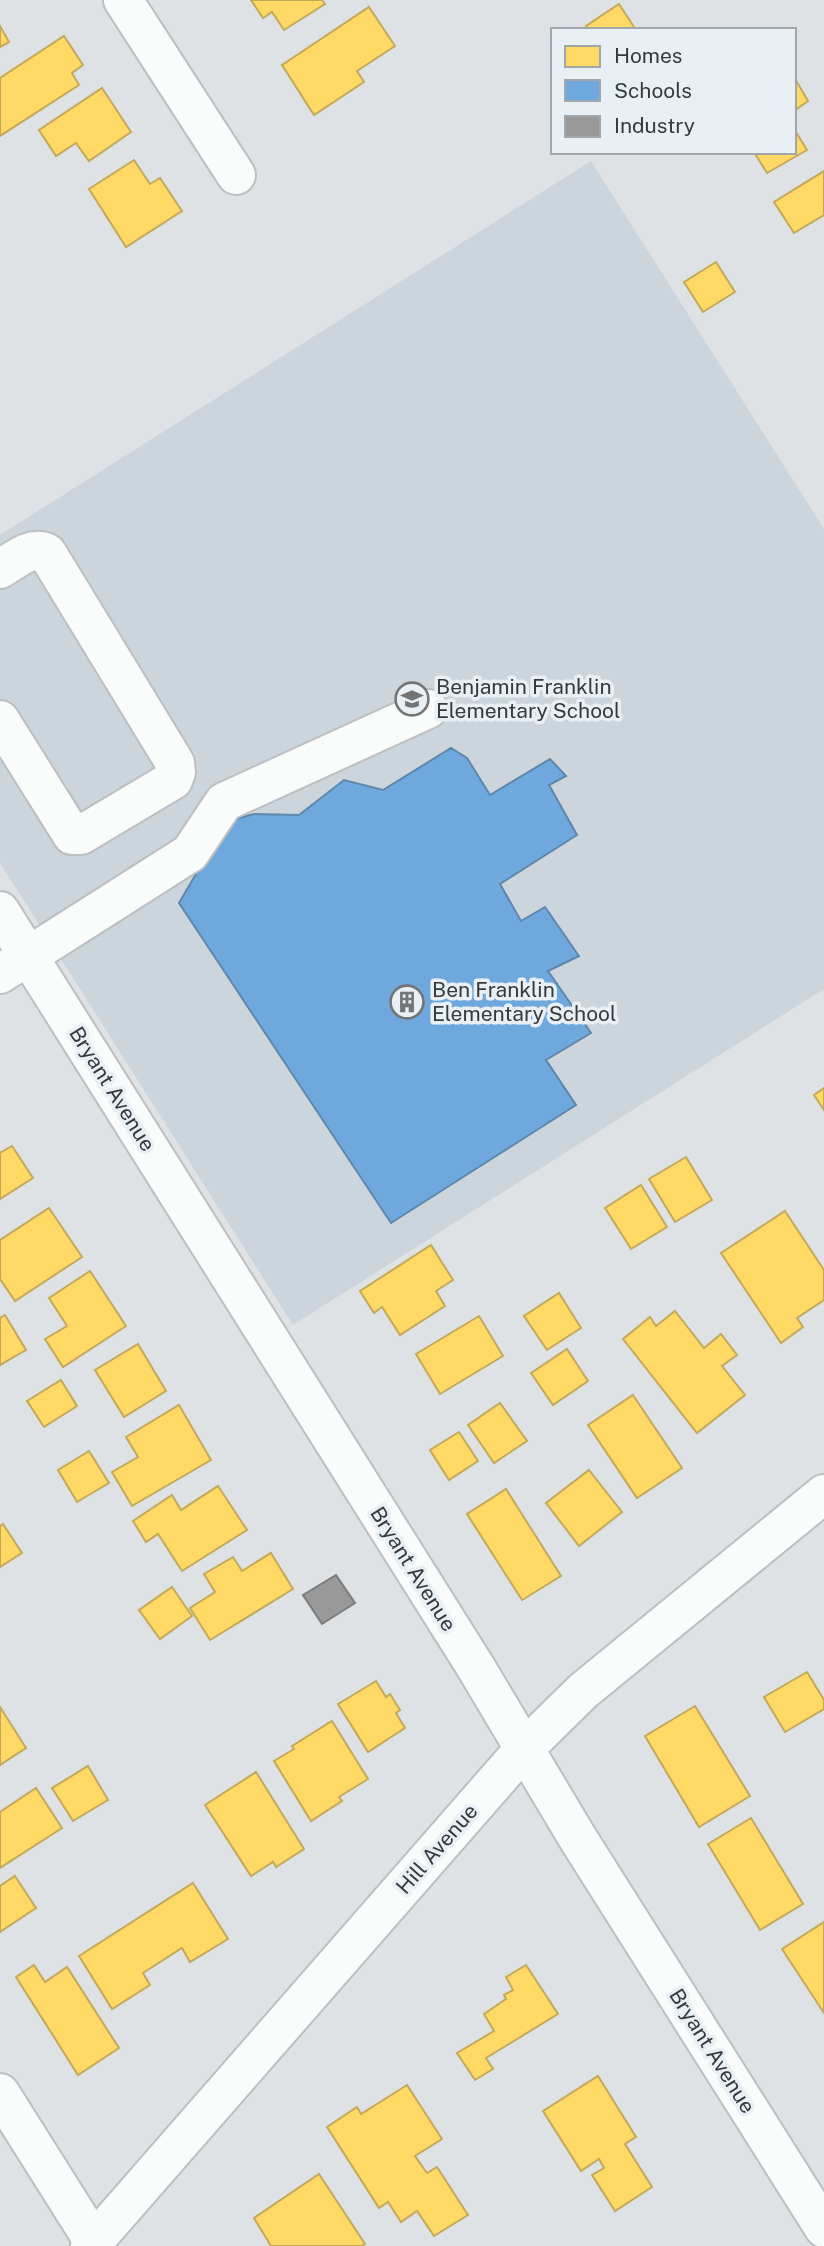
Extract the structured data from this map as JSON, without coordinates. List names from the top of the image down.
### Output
{
  "streets": {
    "street": ["Bryant Avenue", "Hill Avenue"]
  },
  "crossings": [
    ["Bryant Avenue", "Hill Avenue"]
  ],
  "places": {
    "school or university": ["Benjamin Franklin Elementary School"],
    "building": ["Ben Franklin Elementary School"]
  },
  "legend": ["Homes", "Schools", "Industry"]
}
